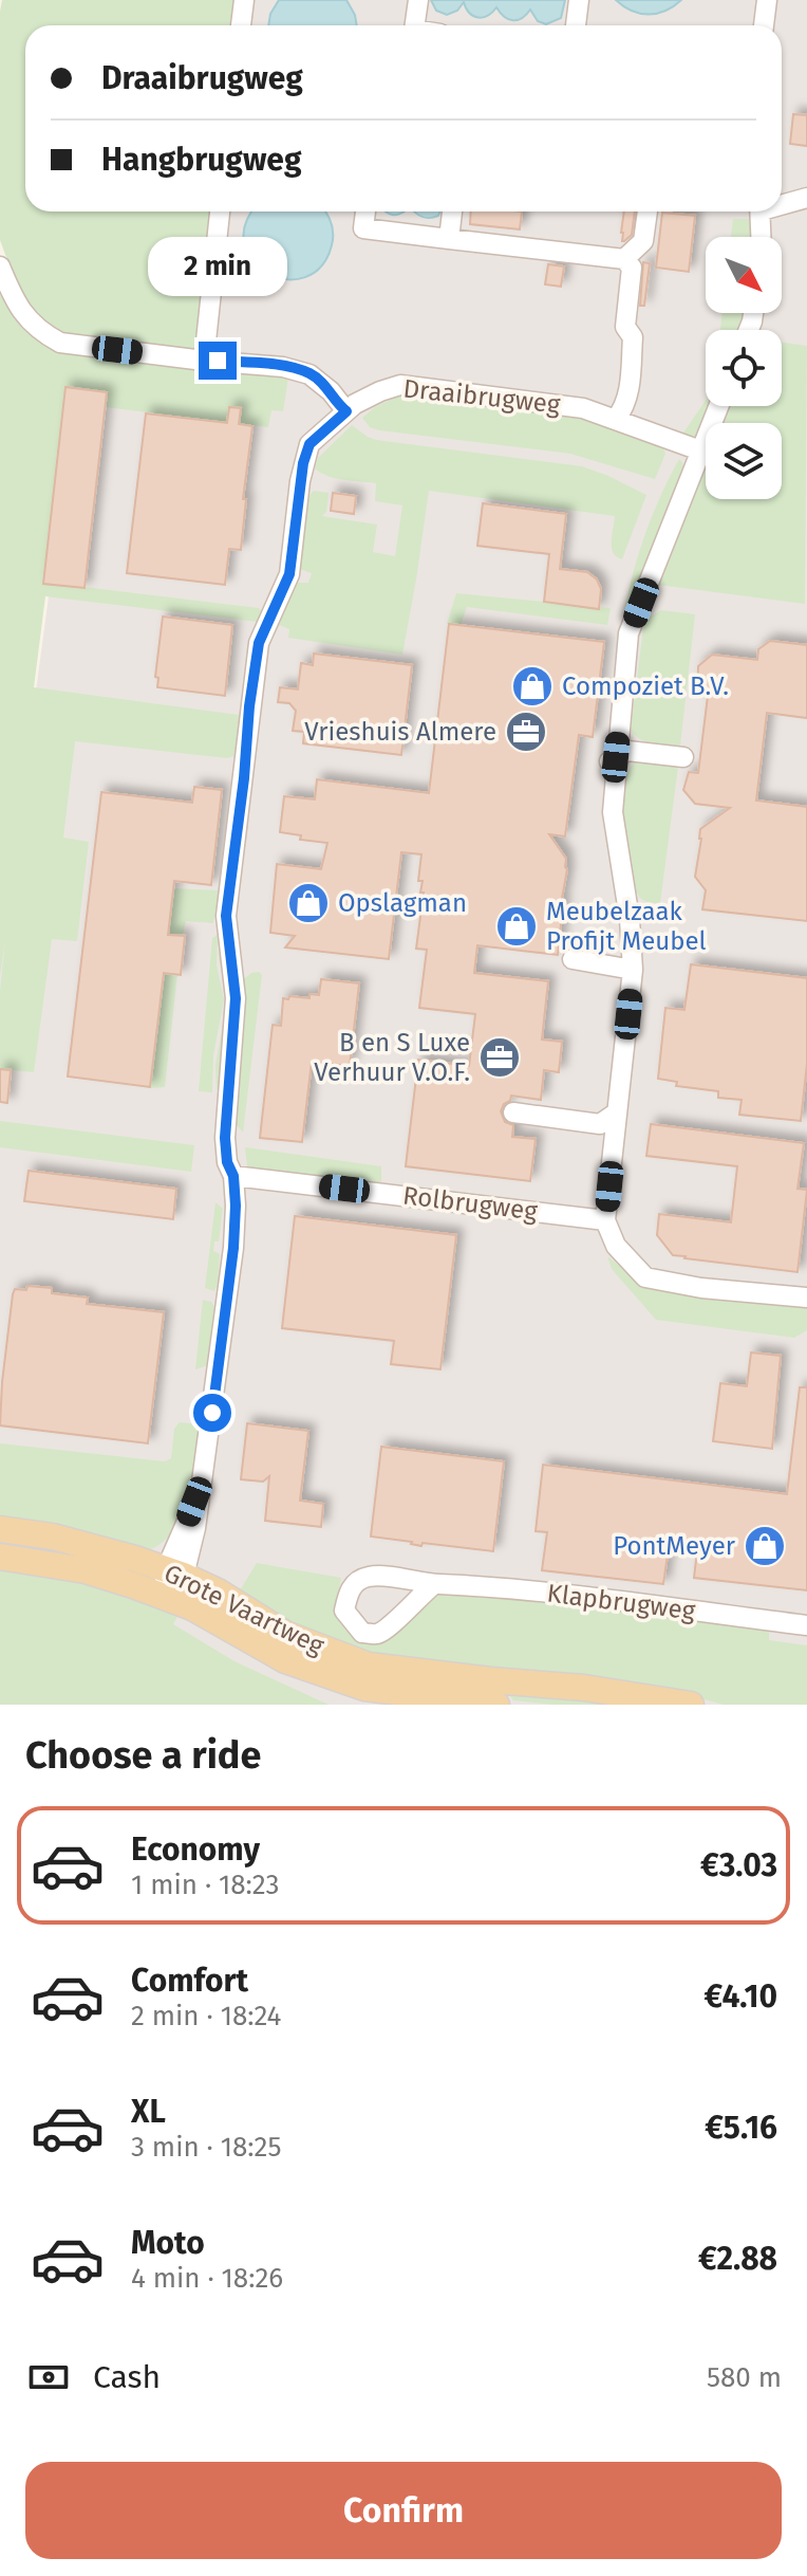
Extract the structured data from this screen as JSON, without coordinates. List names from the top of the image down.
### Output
{
  "streets": {
    "main road": ["Grote Vaartweg"],
    "street": ["Draaibrugweg", "Rolbrugweg", "Klapbrugweg"]
  },
  "crossings": [
    ["Draaibrugweg", "Rolbrugweg"],
    ["Draaibrugweg", "Grote Vaartweg"]
  ],
  "places": {
    "shop": [
      "Compoziet B.V.",
      "Opslagman",
      "Meubelzaak Profijt Meubel",
      "PontMeyer"
    ],
    "office": ["Vrieshuis Almere", "B en S Luxe Verhuur V.O.F."]
  },
  "north": "bottom right",
  "page": {
    "banner": ["Draaibrugweg", "Hangbrugweg"],
    "bubble": "2 min",
    "heading": "Choose a ride",
    "list": [
      {
        "name": "Economy",
        "note": "1 min · 18:23",
        "value": "€3.03"
      },
      {
        "name": "Comfort",
        "note": "2 min · 18:24",
        "value": "€4.10"
      },
      {
        "name": "XL",
        "note": "3 min · 18:25",
        "value": "€5.16"
      },
      {
        "name": "Moto",
        "note": "4 min · 18:26",
        "value": "€2.88"
      }
    ],
    "pay": ["Cash", "580 m"],
    "buttons": "Confirm"
  }
}
